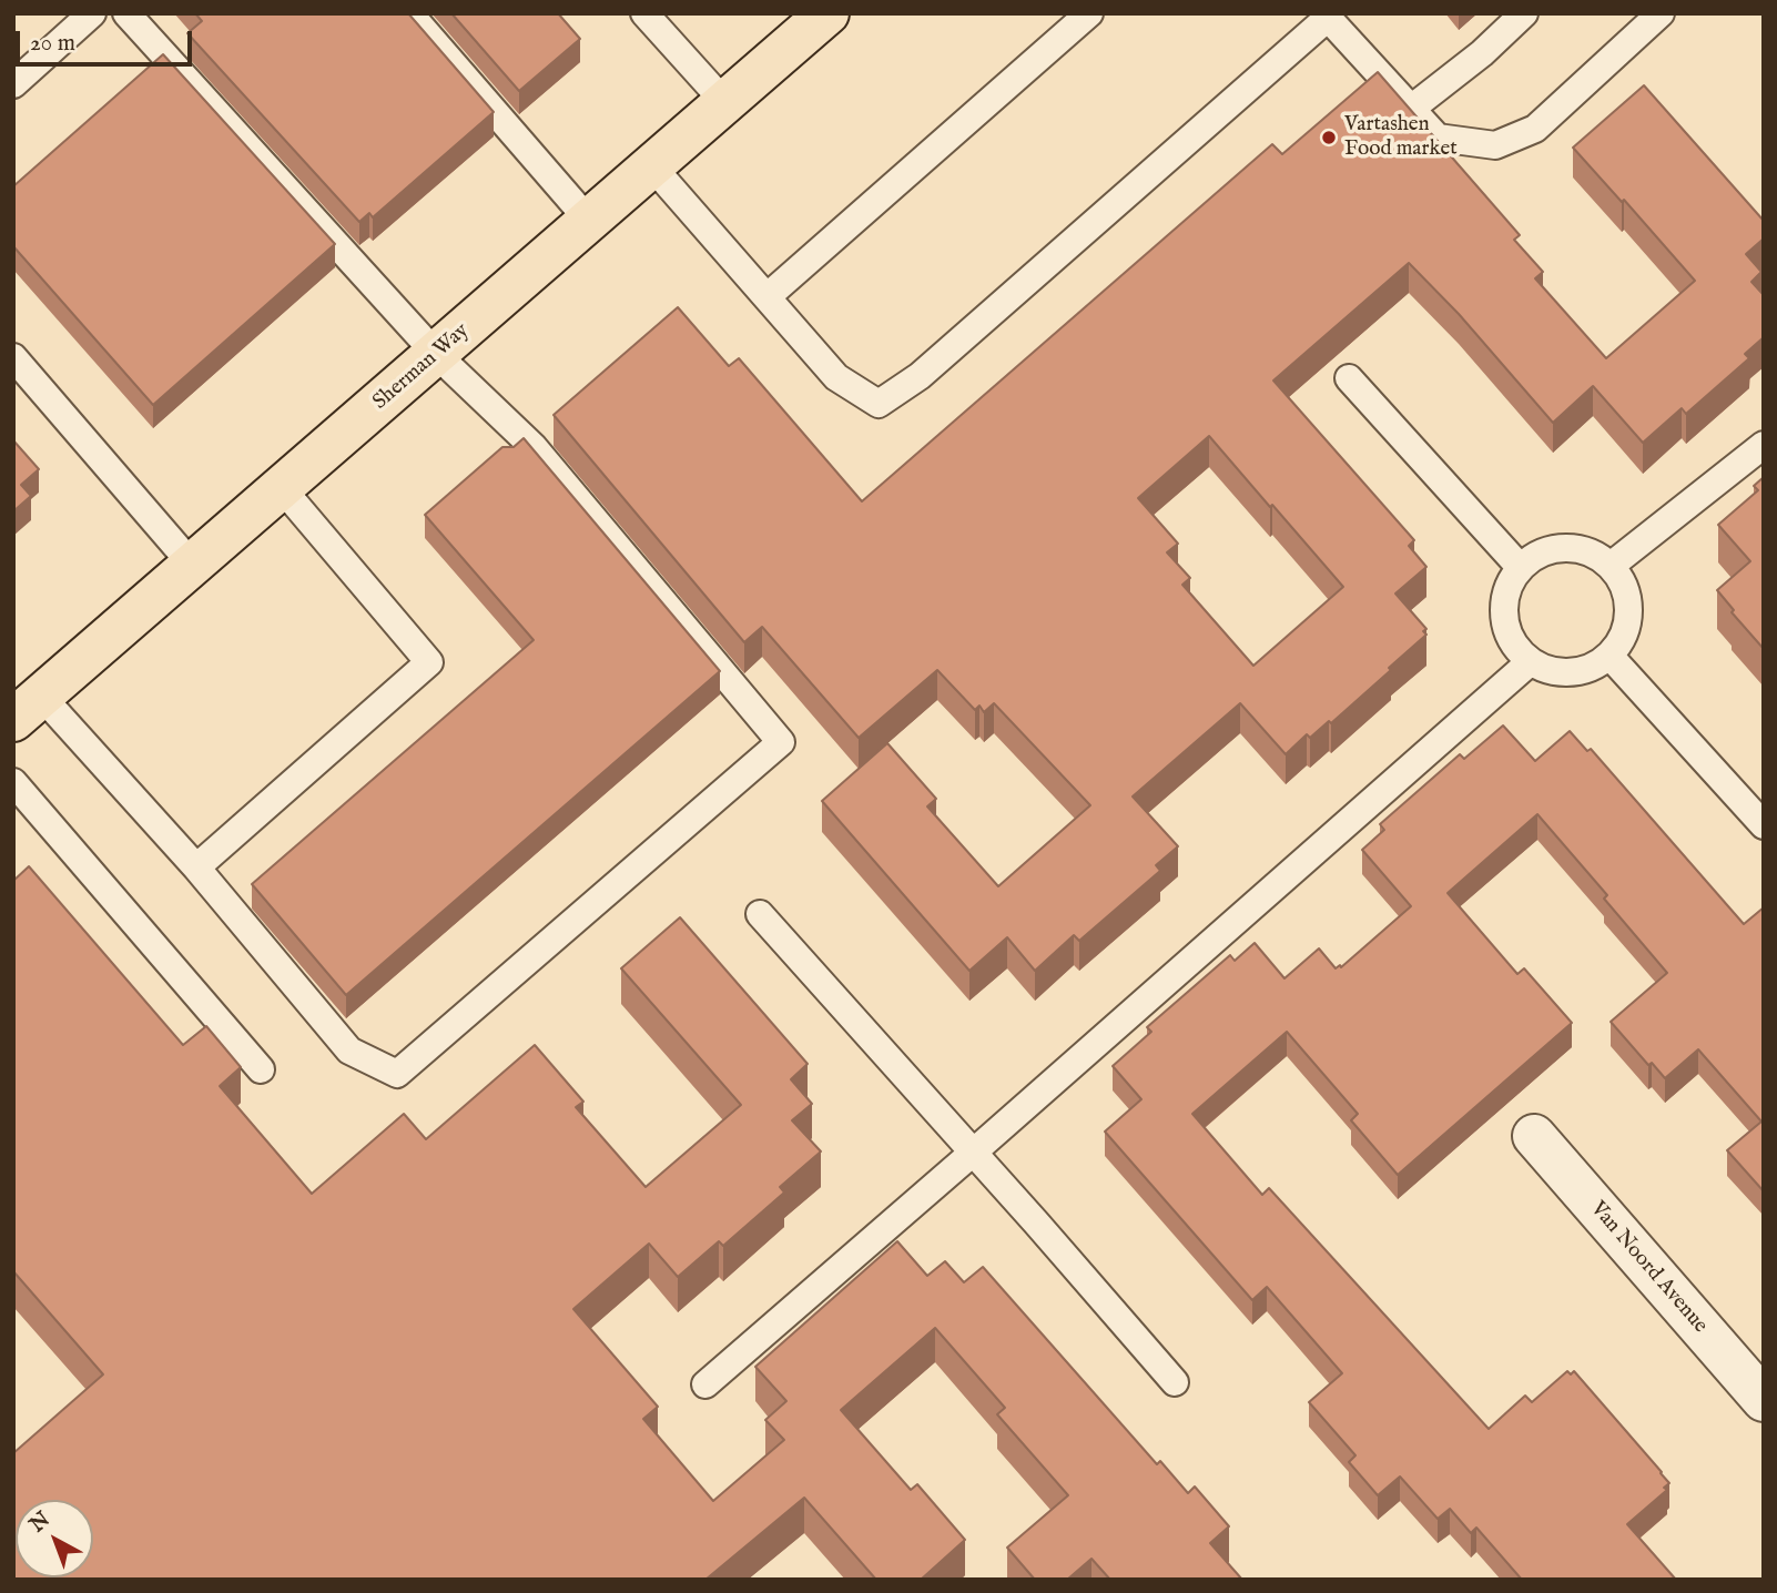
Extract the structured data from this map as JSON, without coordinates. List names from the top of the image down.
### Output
{
  "streets": {
    "main road": ["Sherman Way"],
    "street": ["Van Noord Avenue"]
  },
  "places": ["Vartashen Food market"],
  "scale_bar": "20 m",
  "north": "top left"
}
